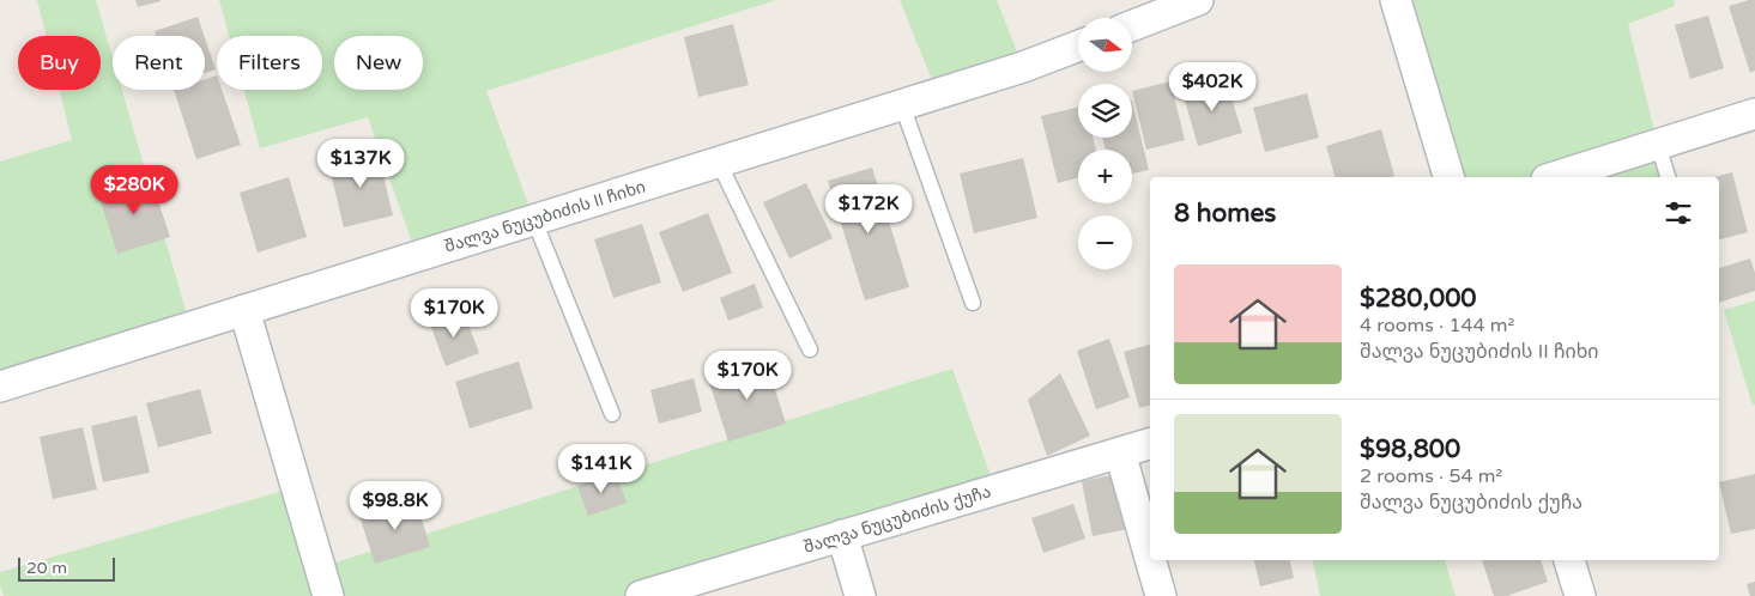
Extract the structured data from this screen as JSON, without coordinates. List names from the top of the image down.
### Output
{
  "streets": {
    "street": ["შალვა ნუცუბიძის II ჩიხი", "შალვა ნუცუბიძის ქუჩა"]
  },
  "scale_bar": "20 m",
  "north": "right",
  "page": {
    "map_buttons": ["+", "−"],
    "chip": [
      "Buy",
      "Rent",
      "Filters",
      "New"
    ],
    "price": [
      "$402K",
      "$137K",
      "$280K",
      "$172K",
      "$170K",
      "$170K",
      "$141K",
      "$98.8K"
    ],
    "heading": "8 homes",
    "list": [
      {
        "name": "$280,000",
        "note": "4 rooms · 144 m² · შალვა ნუცუბიძის II ჩიხი"
      },
      {
        "name": "$98,800",
        "note": "2 rooms · 54 m² · შალვა ნუცუბიძის ქუჩა"
      }
    ],
    "scale": "20 m"
  }
}
